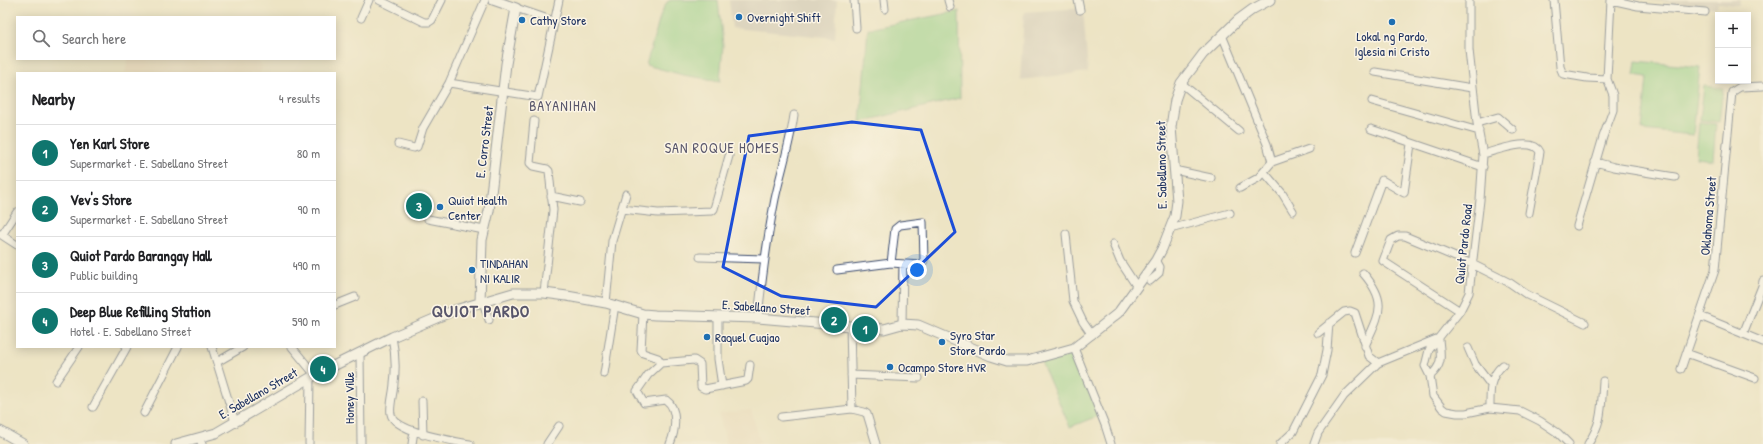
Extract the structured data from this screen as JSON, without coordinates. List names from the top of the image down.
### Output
{
  "streets": {
    "street": [
      "E. Corro Street",
      "E. Sabellano Street",
      "Oklahoma Street",
      "Quiot Pardo Road",
      "Honey Ville"
    ]
  },
  "crossings": [
    ["E. Corro Street", "E. Sabellano Street"],
    ["E. Sabellano Street", "Honey Ville"]
  ],
  "districts": ["BAYANIHAN", "SAN ROQUE HOMES", "QUIOT PARDO"],
  "places": [
    "Overnight Shift",
    "Cathy Store",
    "Lokal ng Pardo, Iglesia ni Cristo",
    "Quiot Health Center",
    "TINDAHAN NI KALIR",
    "Raquel Cuajao",
    "Syro Star Store Pardo",
    "Ocampo Store HVR"
  ],
  "page": {
    "map_buttons": ["+", "−"],
    "search": "Search here",
    "heading": ["Nearby", "4 results"],
    "list": [
      {
        "mark": "1",
        "name": "Yen Karl Store",
        "note": "Supermarket · E. Sabellano Street",
        "value": "80 m"
      },
      {
        "mark": "2",
        "name": "Vev's Store",
        "note": "Supermarket · E. Sabellano Street",
        "value": "90 m"
      },
      {
        "mark": "3",
        "name": "Quiot Pardo Barangay Hall",
        "note": "Public building",
        "value": "490 m"
      },
      {
        "mark": "4",
        "name": "Deep Blue Refilling Station",
        "note": "Hotel · E. Sabellano Street",
        "value": "590 m"
      }
    ],
    "pins": [
      "3",
      "2",
      "1",
      "4"
    ]
  }
}
